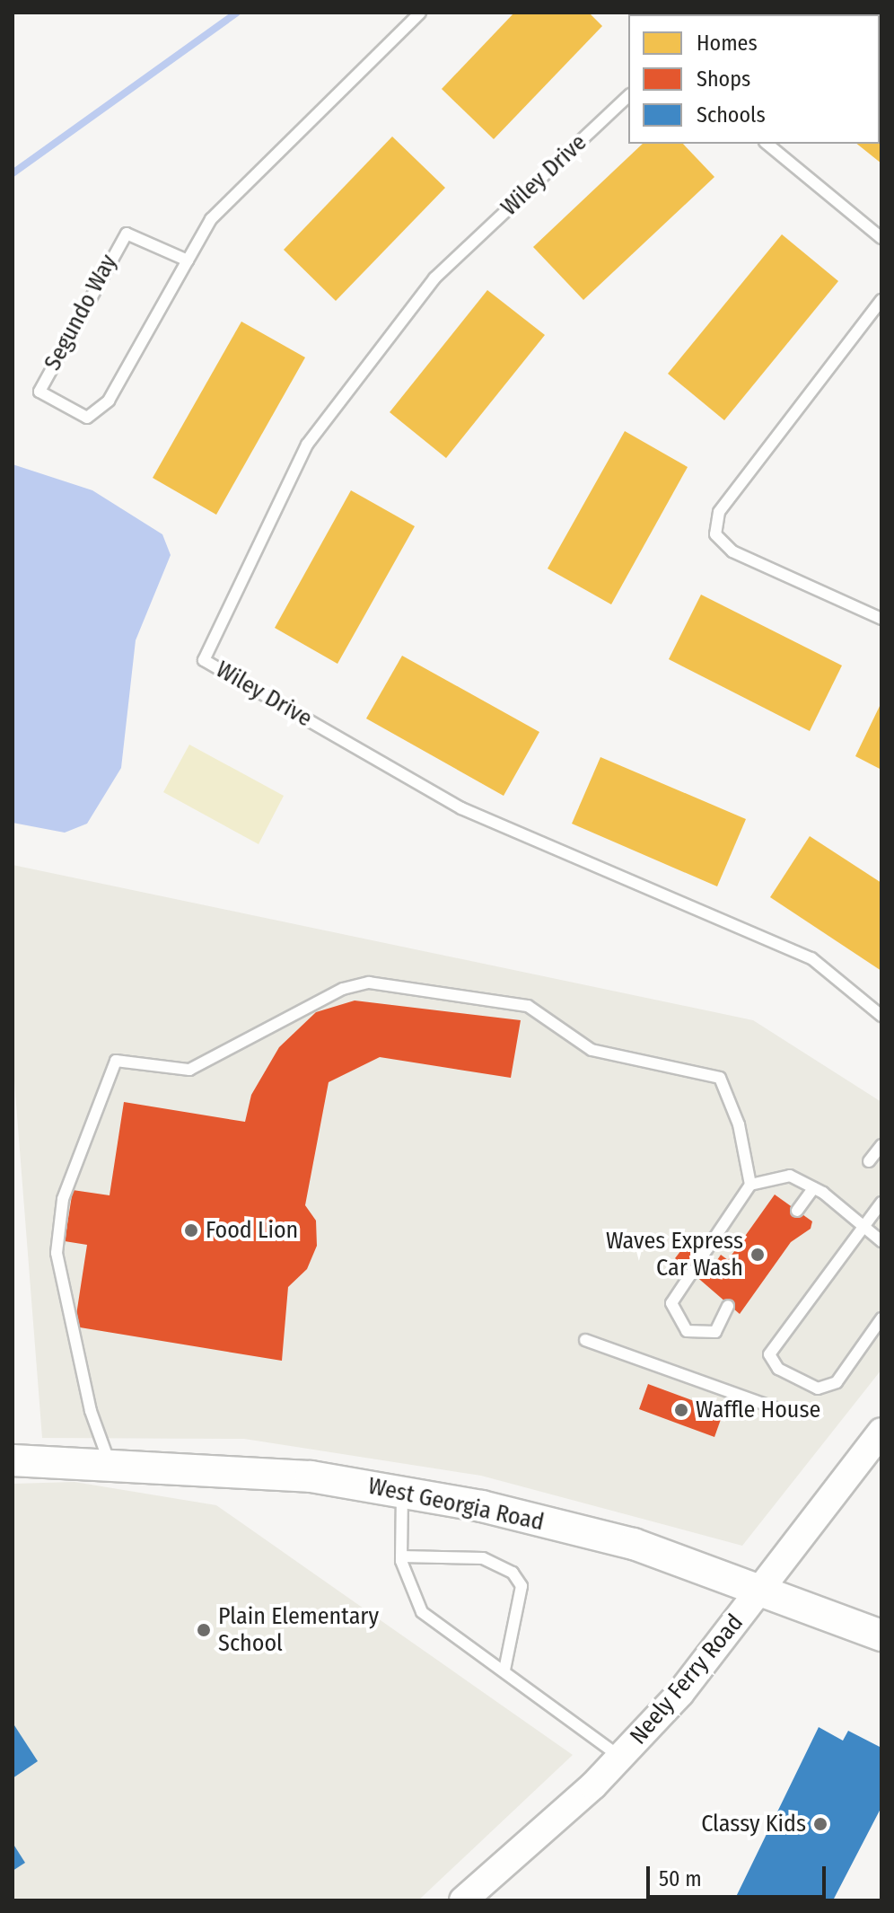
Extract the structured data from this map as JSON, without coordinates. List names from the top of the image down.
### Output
{
  "streets": {
    "main road": ["West Georgia Road"],
    "street": ["Neely Ferry Road"],
    "lane": ["Wiley Drive", "Segundo Way"]
  },
  "crossings": [
    ["West Georgia Road", "Neely Ferry Road"]
  ],
  "places": [
    "Food Lion",
    "Waves Express Car Wash",
    "Waffle House",
    "Plain Elementary School",
    "Classy Kids"
  ],
  "legend": ["Homes", "Shops", "Schools"],
  "scale_bar": "50 m"
}
